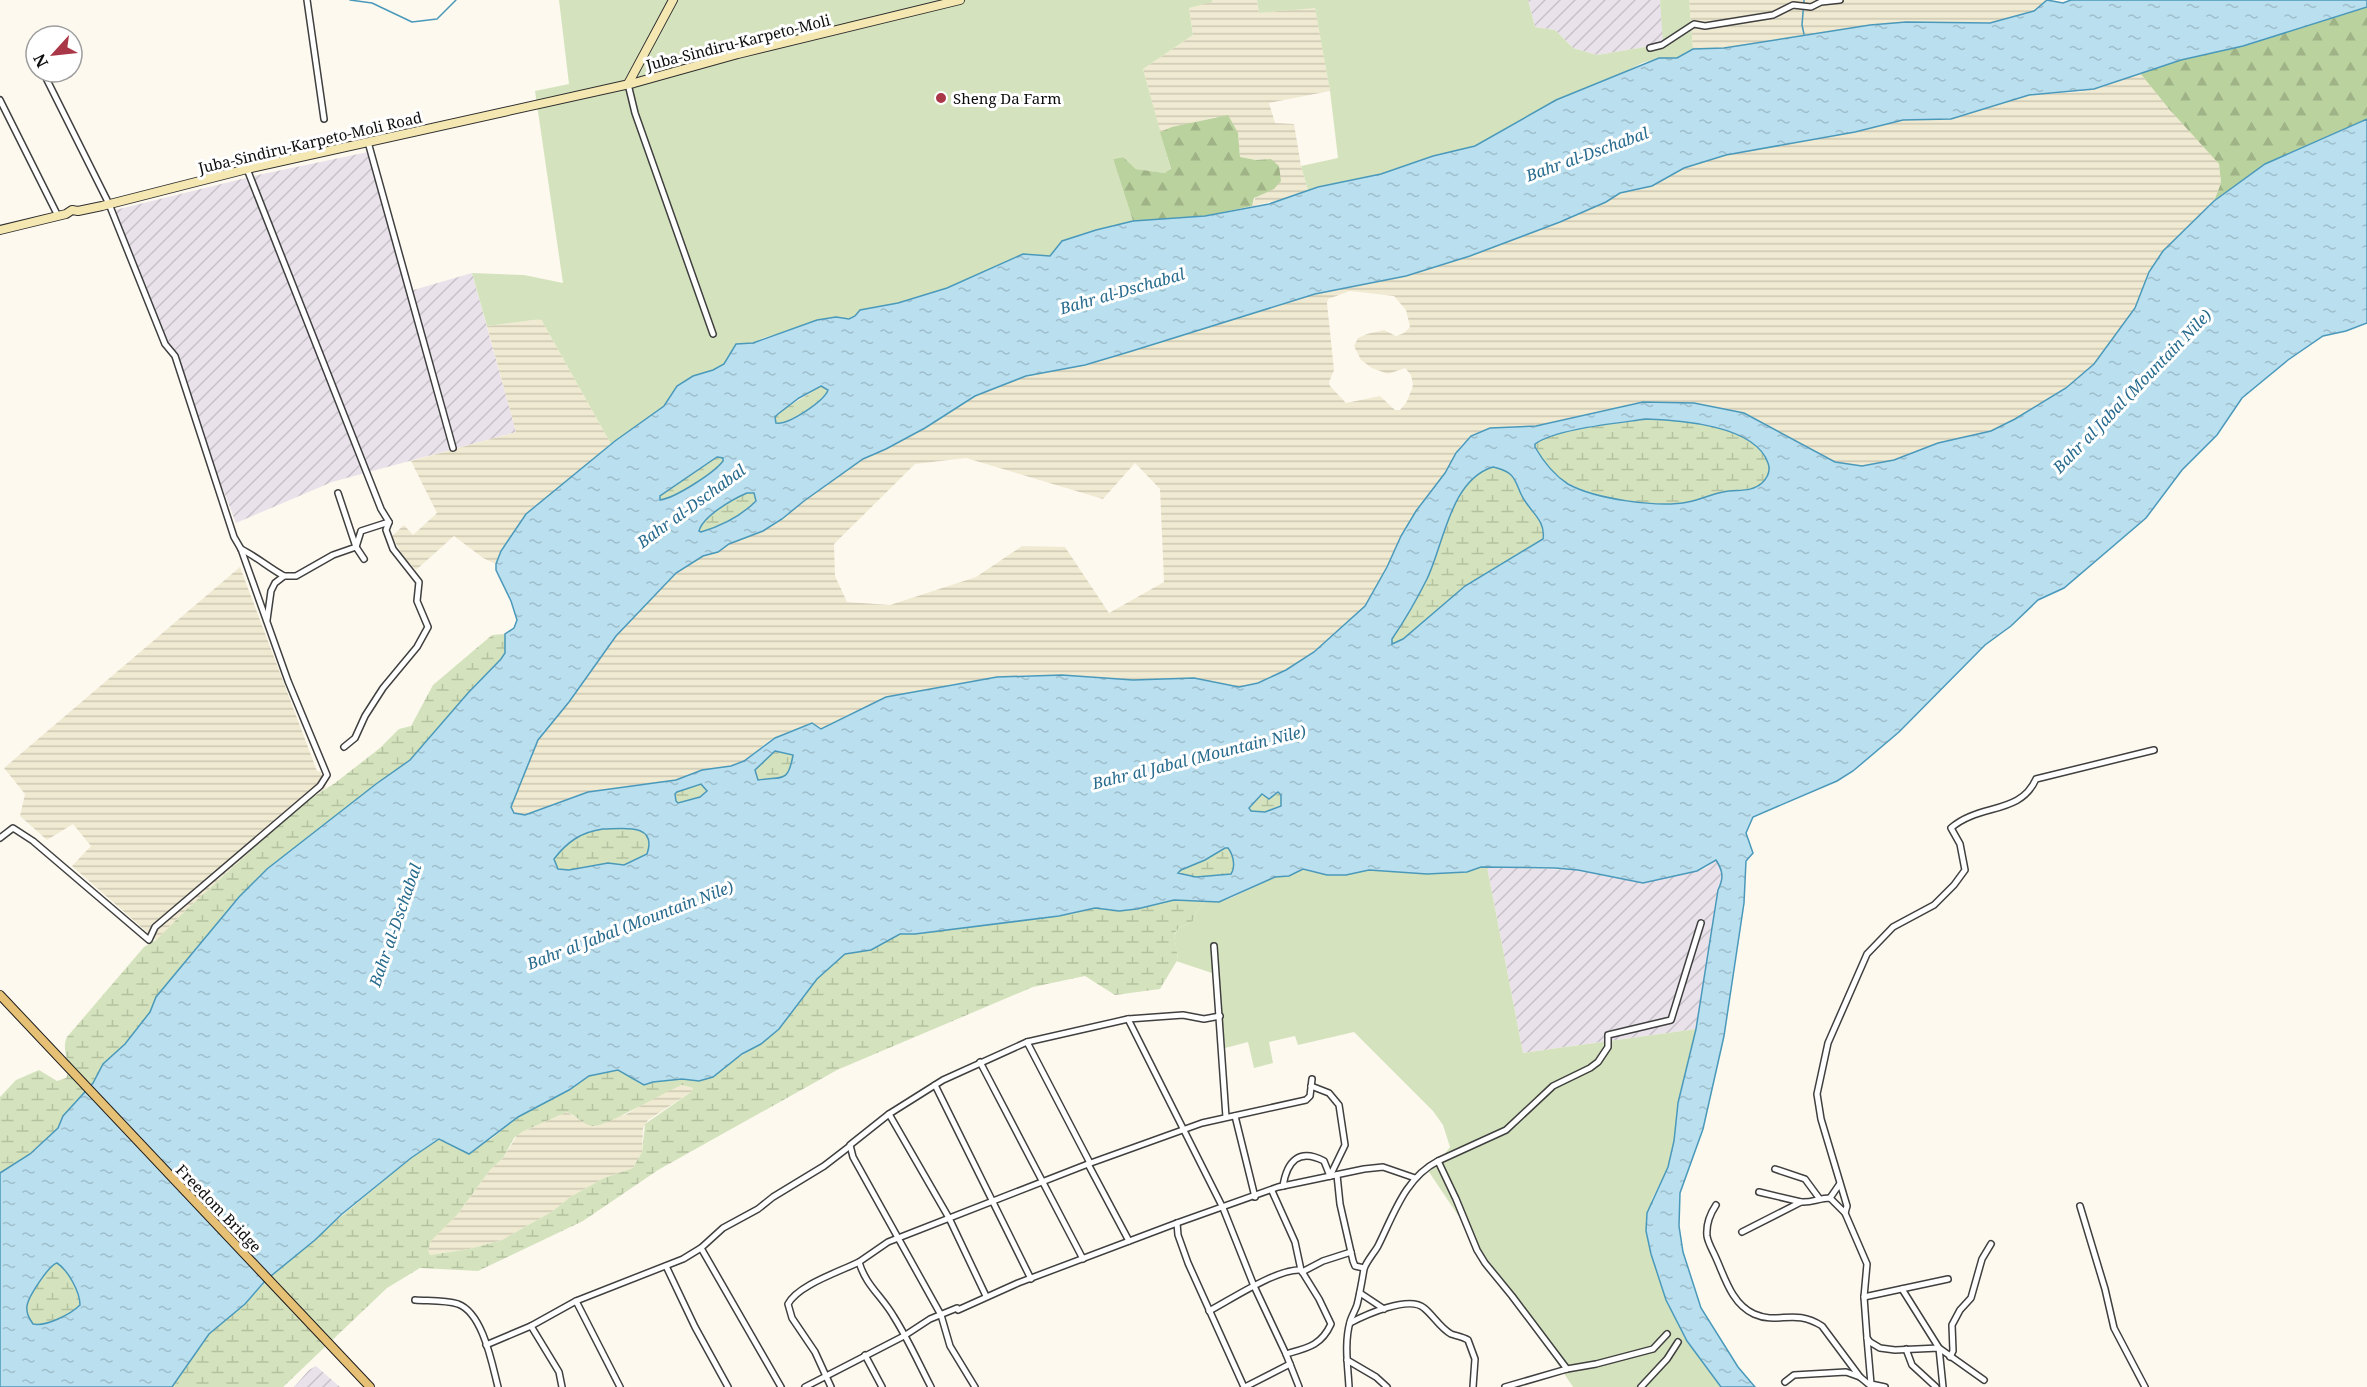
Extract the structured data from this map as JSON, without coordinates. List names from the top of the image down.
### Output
{
  "streets": {
    "main road": ["Juba-Sindiru-Karpeto-Moli", "Juba-Sindiru-Karpeto-Moli Road", "Freedom Bridge"]
  },
  "crossings": [
    ["Juba-Sindiru-Karpeto-Moli", "Juba-Sindiru-Karpeto-Moli Road"]
  ],
  "water": ["Bahr al-Dschabal", "Bahr al Jabal (Mountain Nile)"],
  "places": ["Sheng Da Farm"],
  "north": "bottom left"
}
